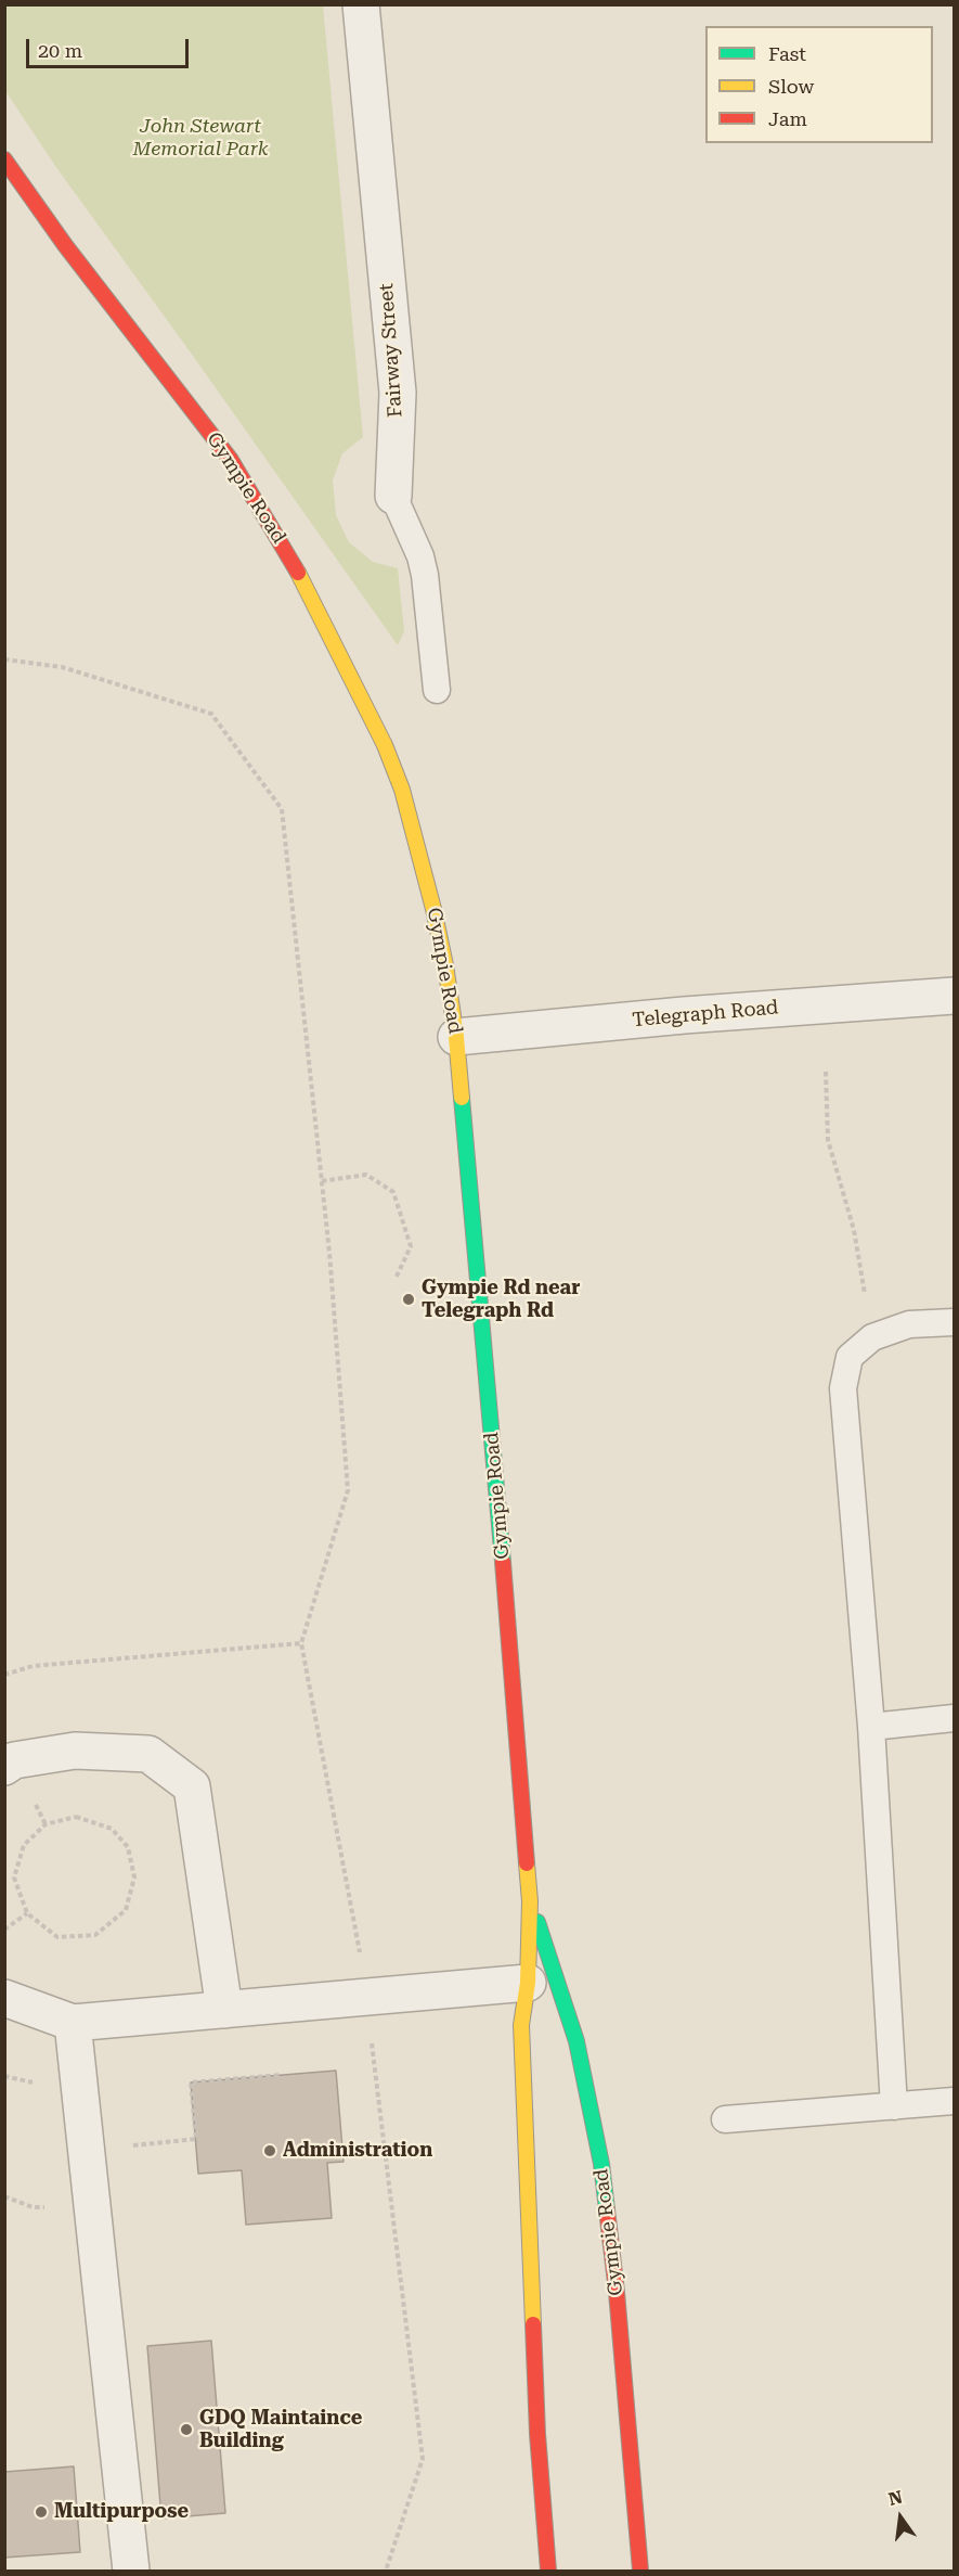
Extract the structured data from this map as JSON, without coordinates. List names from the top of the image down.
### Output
{
  "streets": {
    "main road": ["Gympie Road"],
    "street": ["Fairway Street", "Telegraph Road"]
  },
  "crossings": [
    ["Gympie Road", "Telegraph Road"]
  ],
  "parks": ["John Stewart Memorial Park"],
  "places": [
    "Gympie Rd near Telegraph Rd",
    "Administration",
    "GDQ Maintaince Building",
    "Multipurpose"
  ],
  "legend": ["Fast", "Slow", "Jam"],
  "scale_bar": "20 m",
  "north": "top"
}
